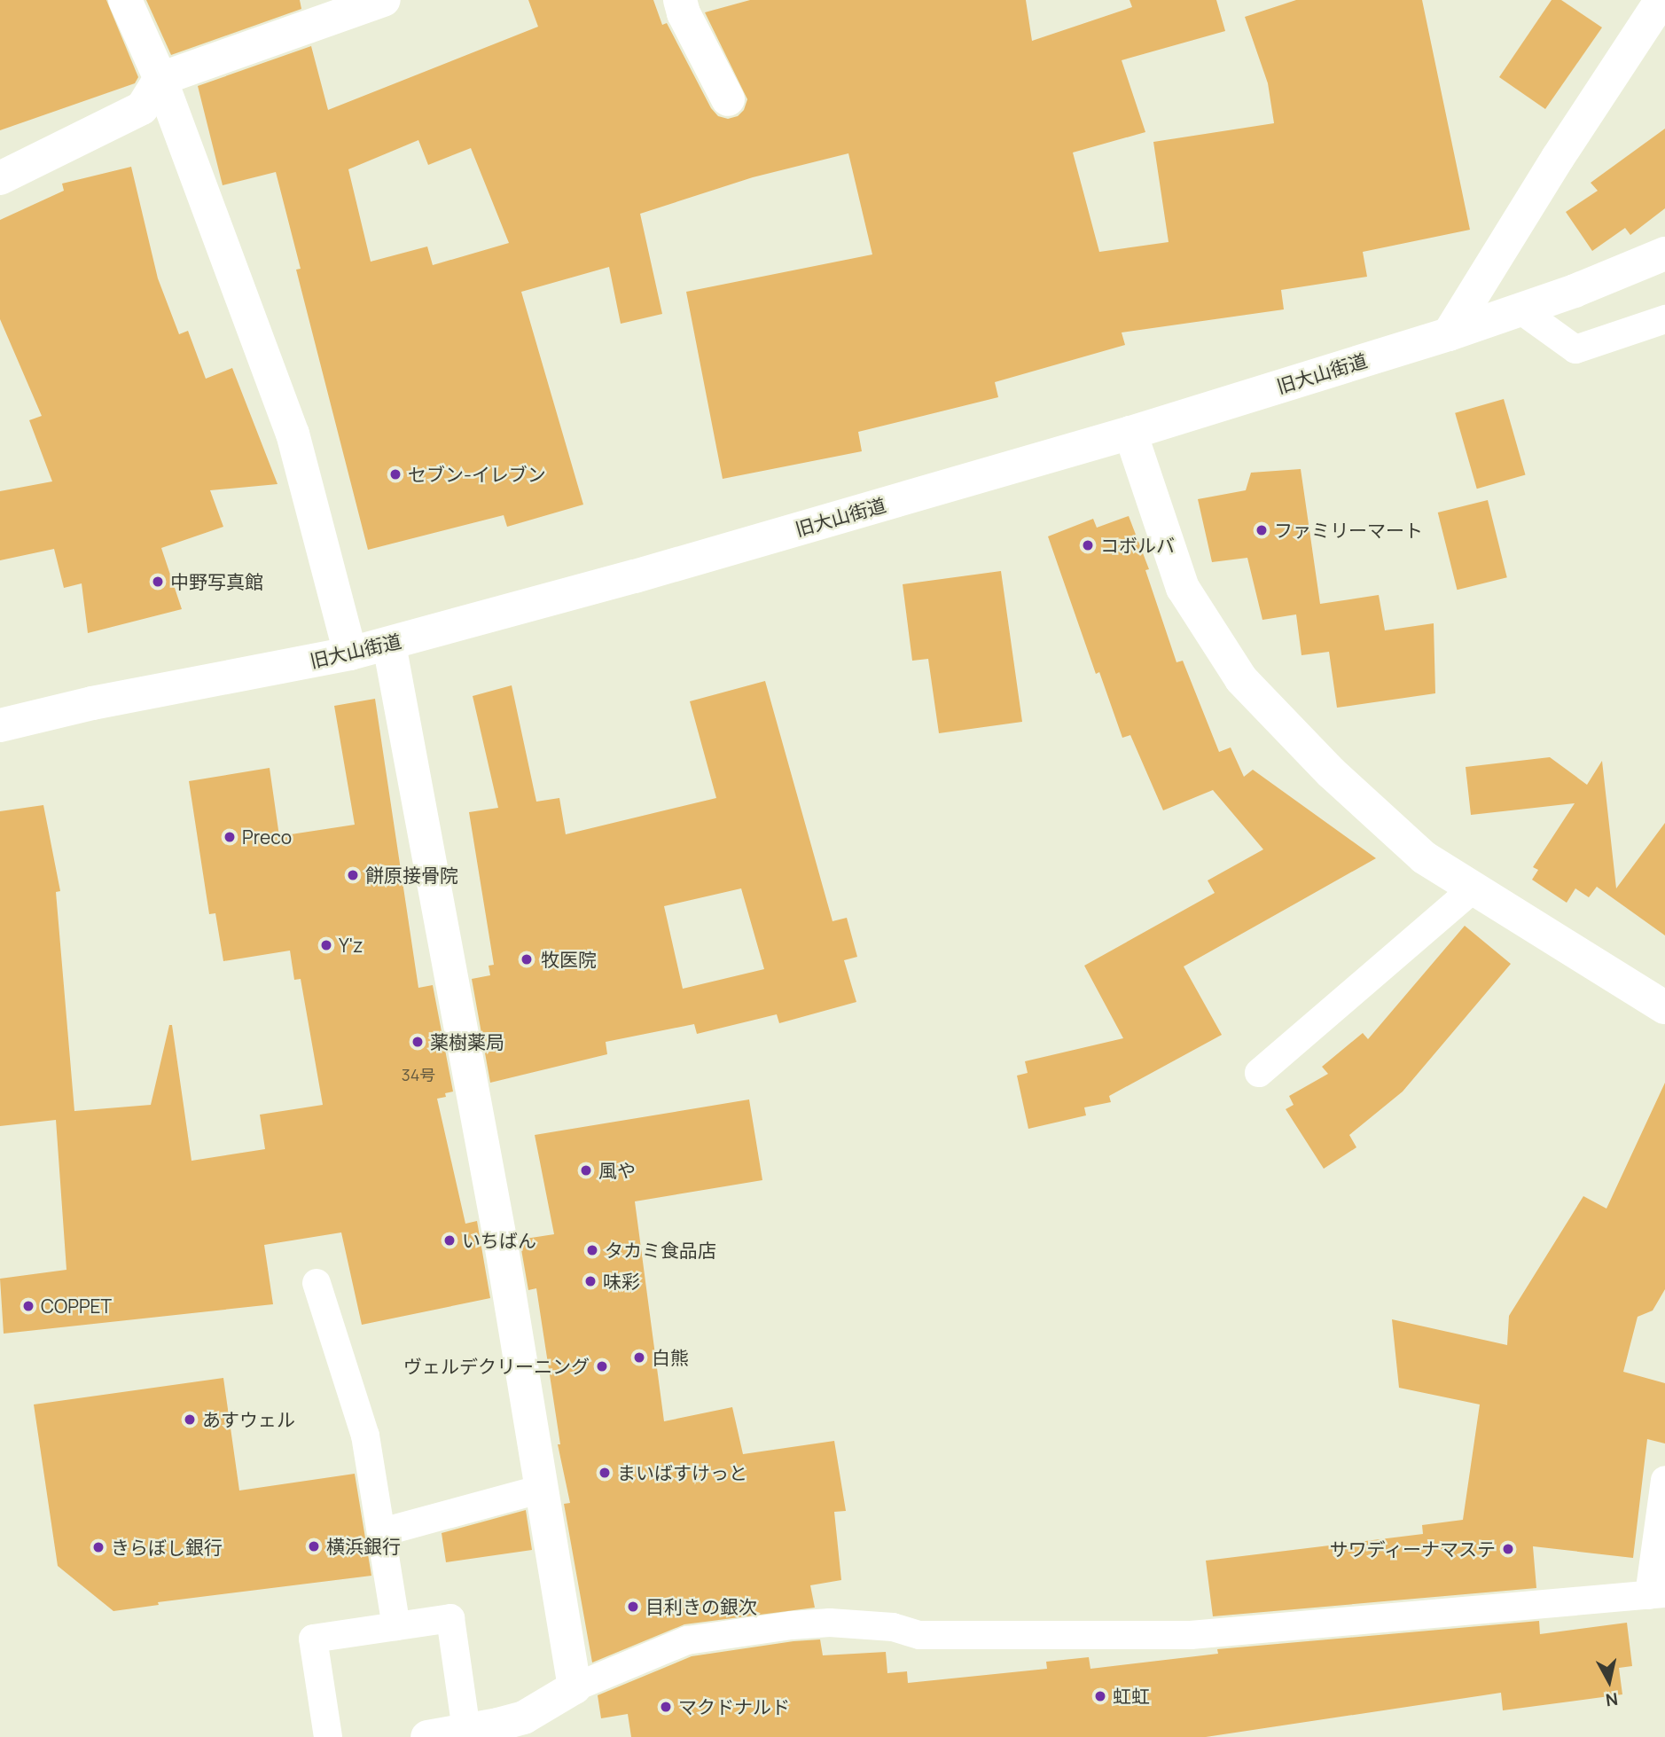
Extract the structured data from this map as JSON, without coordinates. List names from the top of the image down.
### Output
{
  "streets": {
    "street": ["旧大山街道"]
  },
  "places": [
    "セブン-イレブン",
    "ファミリーマート",
    "コボルバ",
    "中野写真館",
    "Preco",
    "餅原接骨院",
    "Y'z",
    "牧医院",
    "薬樹薬局",
    "風や",
    "いちばん",
    "タカミ食品店",
    "味彩",
    "COPPET",
    "白熊",
    "ヴェルデクリーニング",
    "あすウェル",
    "まいばすけっと",
    "横浜銀行",
    "きらぼし銀行",
    "サワディーナマステ",
    "目利きの銀次",
    "虹虹",
    "マクドナルド"
  ],
  "house_numbers": ["34号"],
  "north": "bottom"
}
